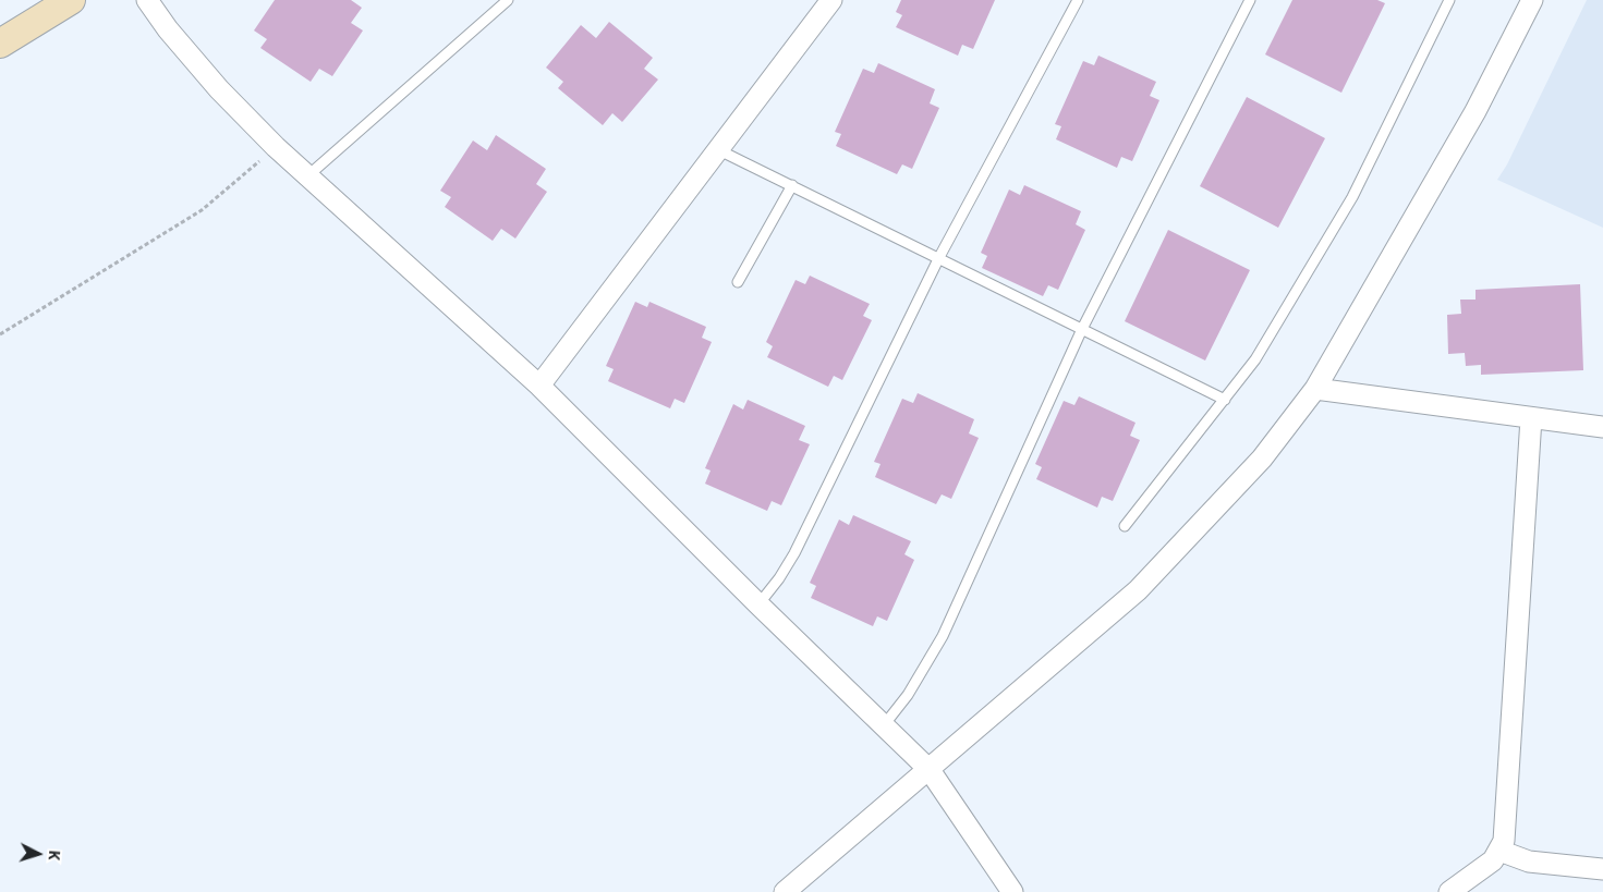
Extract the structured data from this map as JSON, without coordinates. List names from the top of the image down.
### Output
{
  "north": "right"
}
